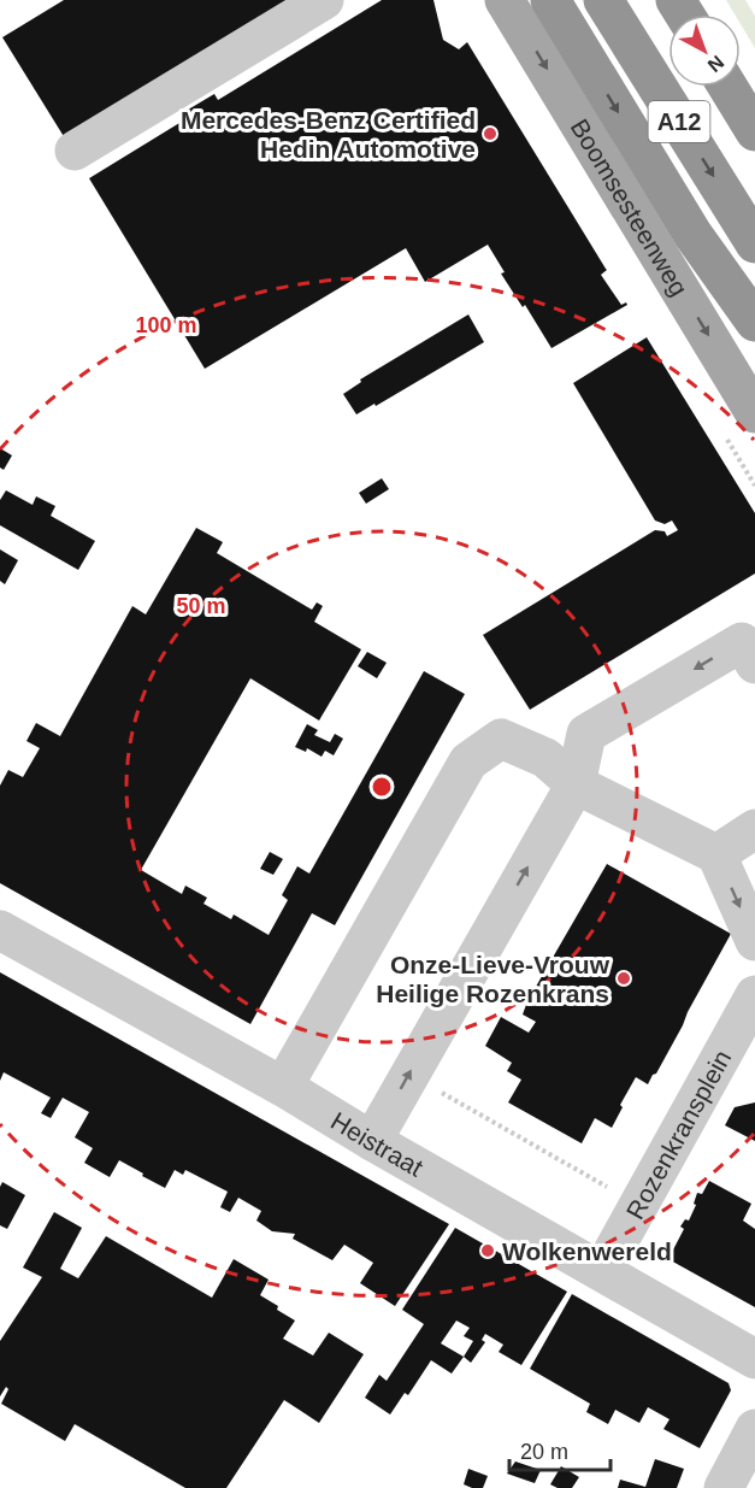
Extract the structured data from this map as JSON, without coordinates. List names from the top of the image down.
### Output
{
  "streets": {
    "highway": ["A12"],
    "main road": ["Boomsesteenweg"],
    "street": ["Rozenkransplein", "Heistraat"]
  },
  "crossings": [
    ["Rozenkransplein", "Heistraat"]
  ],
  "one_way": ["Boomsesteenweg"],
  "places": ["Mercedes-Benz Certified Hedin Automotive", "Onze-Lieve-Vrouw Heilige Rozenkrans", "Wolkenwereld"],
  "scale_bar": "20 m",
  "north": "bottom right",
  "rings": ["100 m", "50 m"]
}
